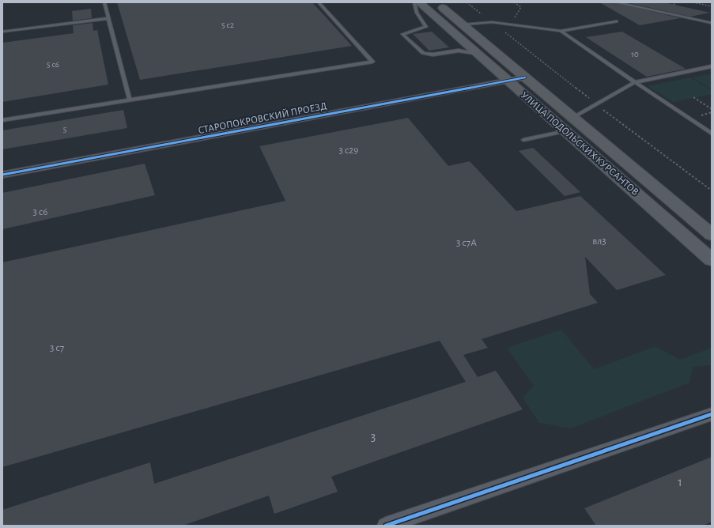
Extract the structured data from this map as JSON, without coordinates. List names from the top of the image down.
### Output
{
  "streets": {
    "main road": ["УЛИЦА ПОДОЛЬСКИХ КУРСАНТОВ"],
    "street": ["СТАРОПОКРОВСКИЙ ПРОЕЗД"]
  },
  "crossings": [
    ["СТАРОПОКРОВСКИЙ ПРОЕЗД", "УЛИЦА ПОДОЛЬСКИХ КУРСАНТОВ"]
  ],
  "house_numbers": [
    "5 с2",
    "10",
    "5 с6",
    "5",
    "3 с29",
    "3 с6",
    "вл3",
    "3 с7А",
    "3 с7",
    "3",
    "1"
  ]
}
